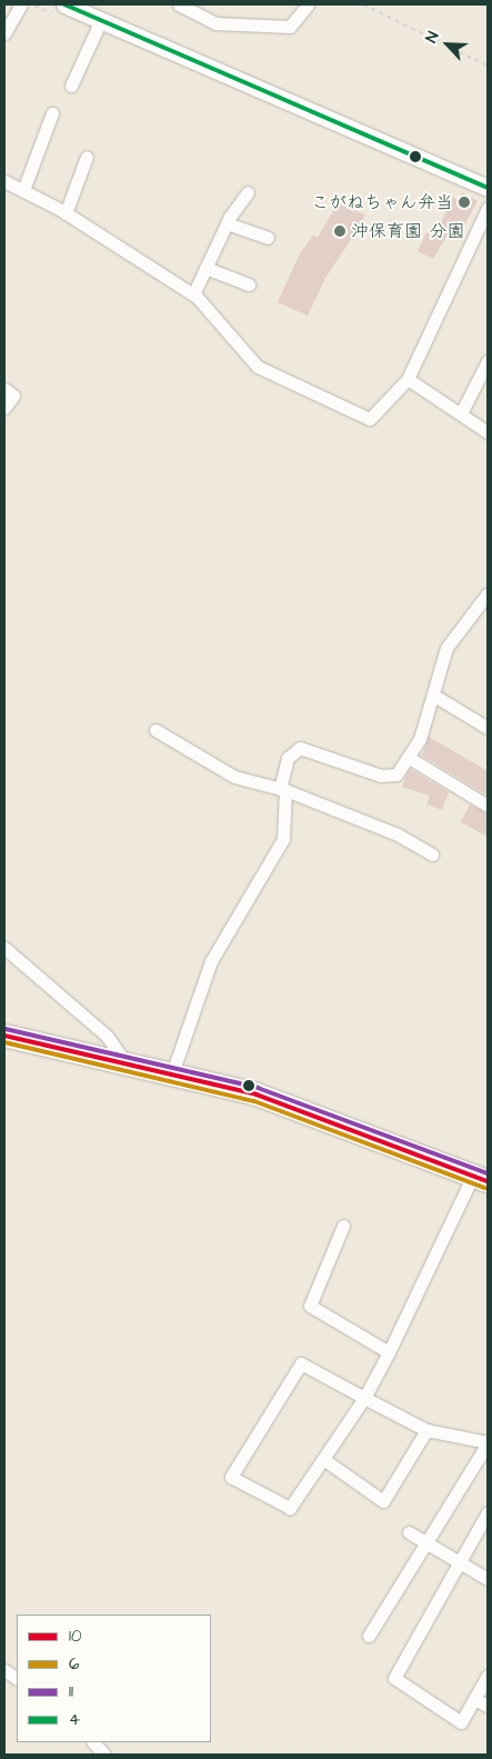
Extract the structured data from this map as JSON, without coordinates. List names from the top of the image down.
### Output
{
  "places": ["こがねちゃん弁当", "沖保育園 分園"],
  "lines": [
    "transit line 4",
    "transit line 11",
    "transit line 10",
    "transit line 6"
  ],
  "legend": [
    "10",
    "6",
    "11",
    "4"
  ],
  "north": "top left"
}
